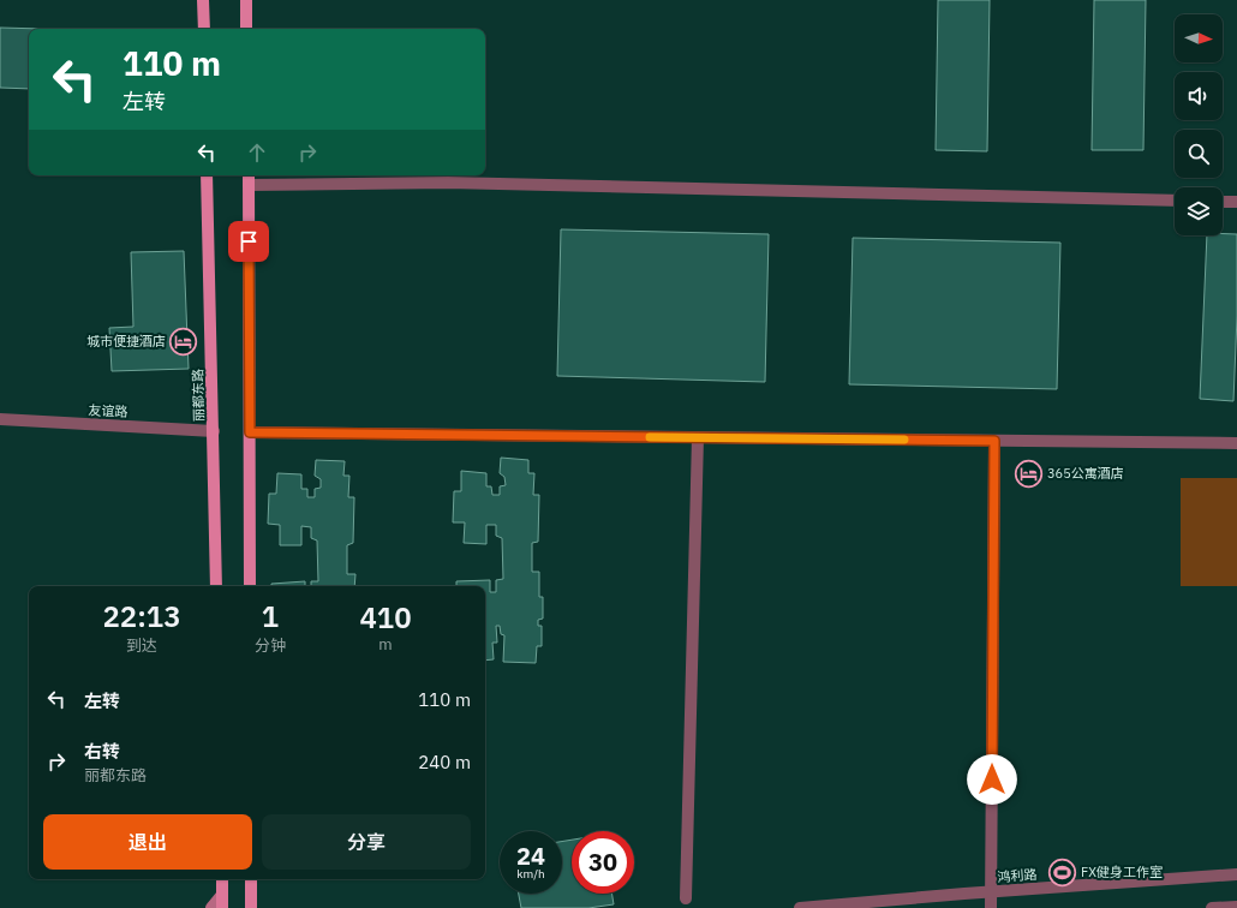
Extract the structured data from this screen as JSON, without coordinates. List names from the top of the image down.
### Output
{
  "streets": {
    "main road": ["丽都东路"],
    "street": ["友谊路", "鸿利路"]
  },
  "crossings": [
    ["丽都东路", "友谊路"]
  ],
  "places": {
    "hotel": ["城市便捷酒店", "365公寓酒店"],
    "sports": ["FX健身工作室"]
  },
  "north": "right",
  "page": {
    "turn": ["110 m", "左转"],
    "eta": [
      "22:13",
      "到达",
      "1",
      "分钟",
      "410",
      "m"
    ],
    "list": [
      {
        "name": "左转",
        "value": "110 m"
      },
      {
        "name": "右转",
        "note": "丽都东路",
        "value": "240 m"
      }
    ],
    "buttons": ["退出", "分享"],
    "speed": "24 km/h",
    "limit": "30"
  }
}
